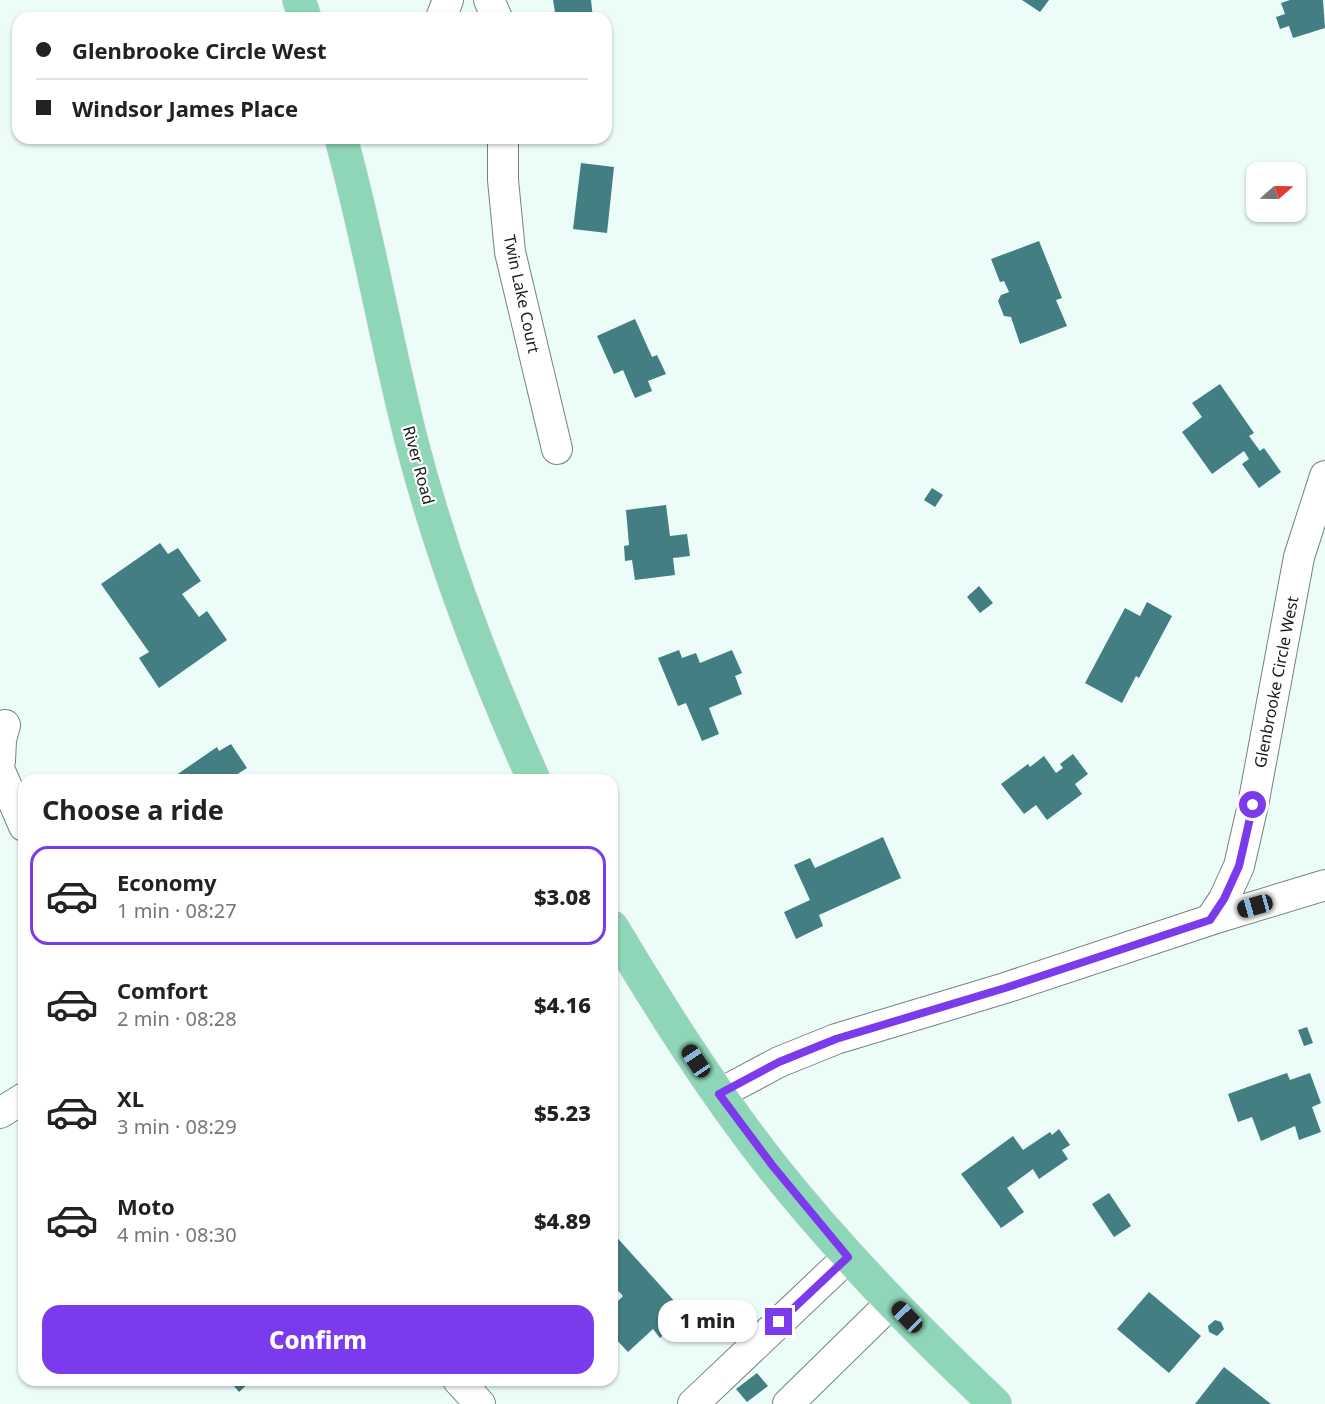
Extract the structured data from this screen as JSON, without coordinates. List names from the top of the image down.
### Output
{
  "streets": {
    "main road": ["River Road"],
    "street": ["Twin Lake Court", "Glenbrooke Circle West"]
  },
  "north": "right",
  "page": {
    "banner": ["Glenbrooke Circle West", "Windsor James Place"],
    "heading": "Choose a ride",
    "list": [
      {
        "name": "Economy",
        "note": "1 min · 08:27",
        "value": "$3.08"
      },
      {
        "name": "Comfort",
        "note": "2 min · 08:28",
        "value": "$4.16"
      },
      {
        "name": "XL",
        "note": "3 min · 08:29",
        "value": "$5.23"
      },
      {
        "name": "Moto",
        "note": "4 min · 08:30",
        "value": "$4.89"
      }
    ],
    "buttons": "Confirm",
    "bubble": "1 min"
  }
}
